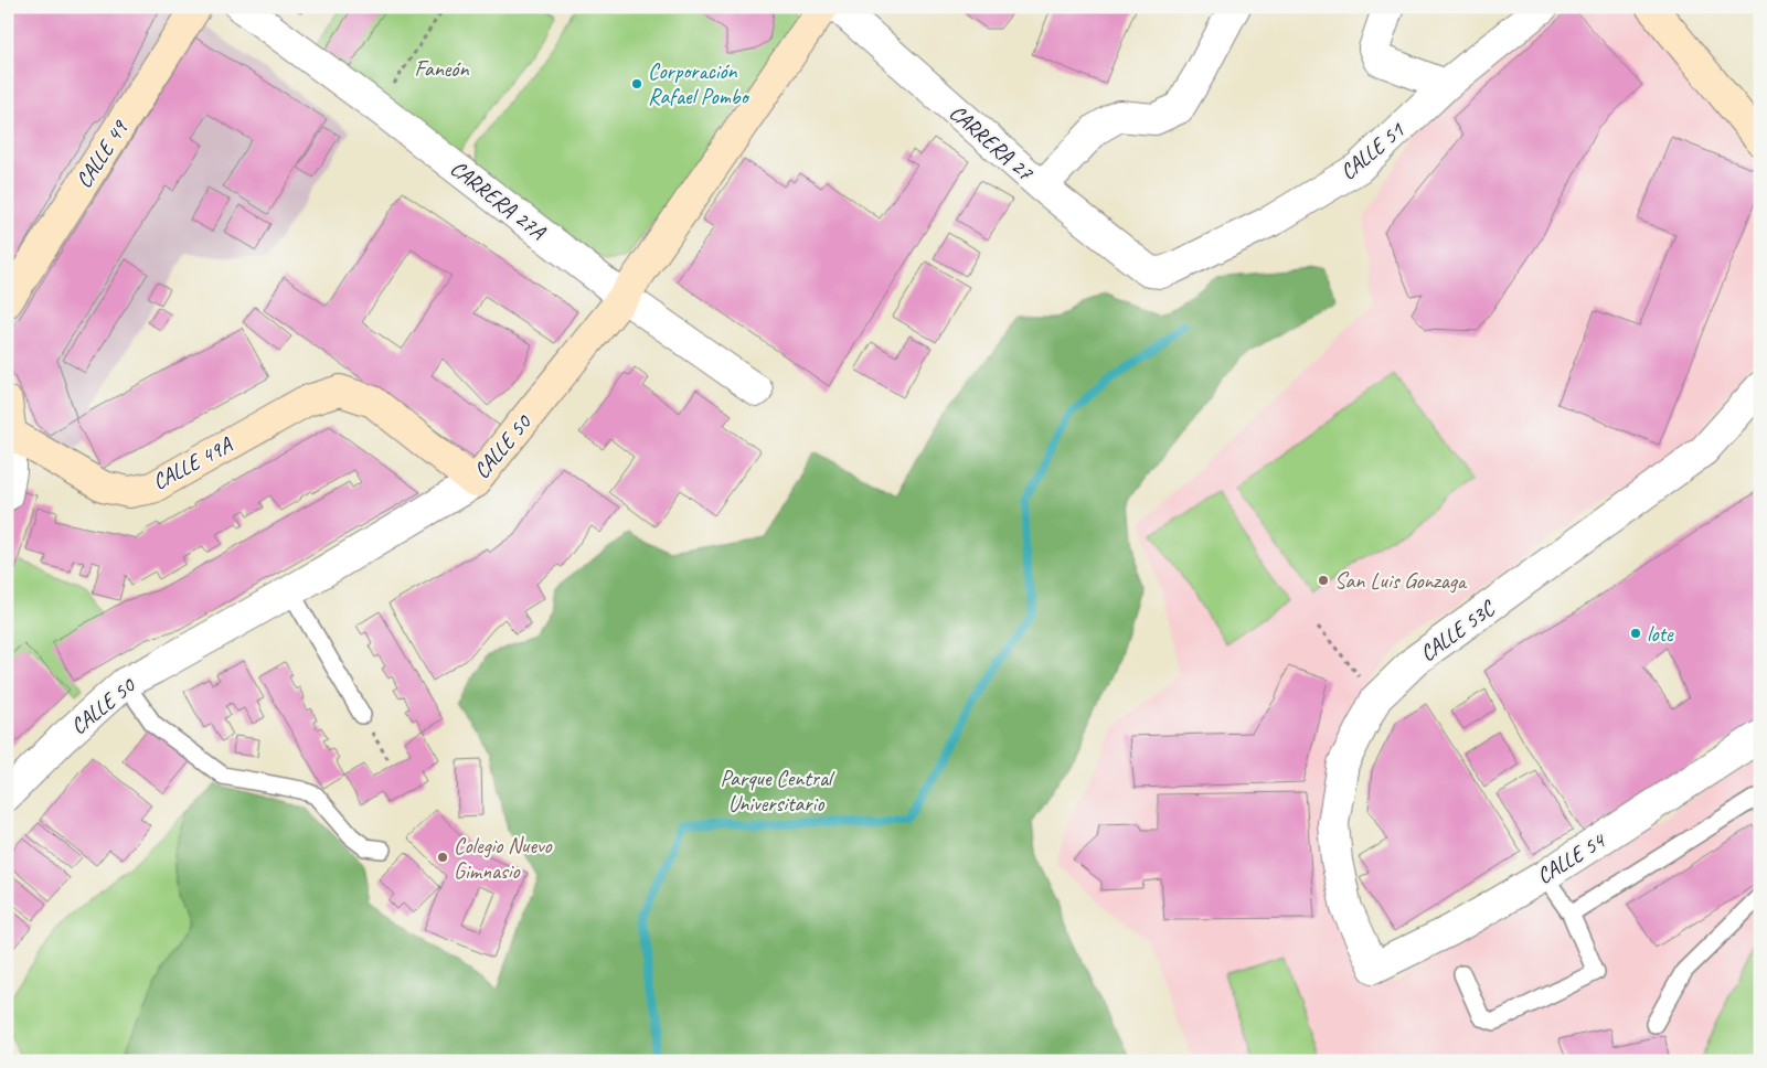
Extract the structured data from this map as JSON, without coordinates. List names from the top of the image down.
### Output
{
  "streets": {
    "main road": ["CALLE 49", "CALLE 50", "CALLE 49A"],
    "street": [
      "CARRERA 27",
      "CALLE 51",
      "CARRERA 27A",
      "CALLE 53C",
      "CALLE 54"
    ]
  },
  "crossings": [
    ["CARRERA 27", "CALLE 51"],
    ["CARRERA 27A", "CALLE 50"],
    ["CALLE 50", "CALLE 49A"],
    ["CALLE 53C", "CALLE 54"]
  ],
  "parks": ["Faneón", "Parque Central Universitario"],
  "places": [
    "Corporación Rafael Pombo",
    "San Luis Gonzaga",
    "lote",
    "Colegio Nuevo Gimnasio"
  ]
}
